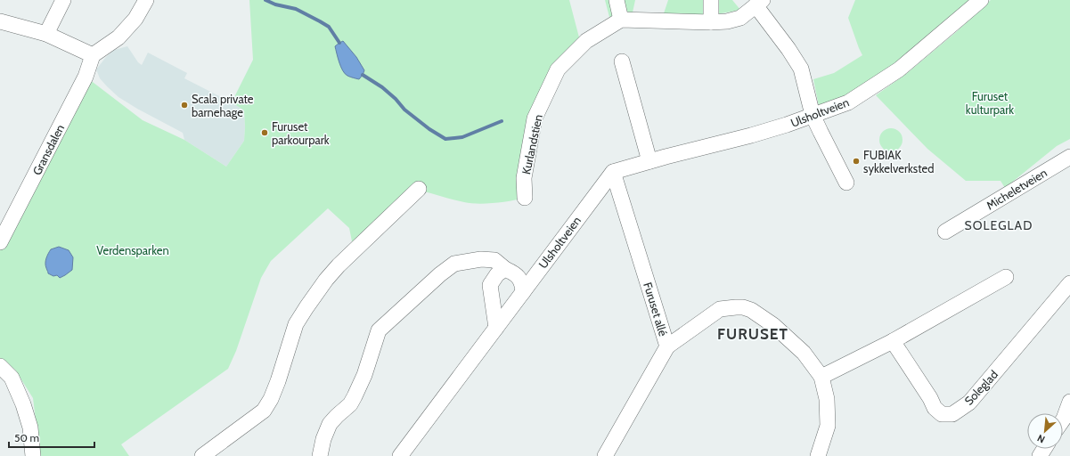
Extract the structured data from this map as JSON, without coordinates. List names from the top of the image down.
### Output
{
  "streets": {
    "street": [
      "Ulsholtveien",
      "Kurlandstien",
      "Gransdalen",
      "Micheletveien",
      "Furuset allé",
      "Soleglad"
    ]
  },
  "crossings": [
    ["Ulsholtveien", "Furuset allé"]
  ],
  "districts": ["SOLEGLAD", "FURUSET"],
  "parks": ["Furuset kulturpark", "Verdensparken"],
  "places": ["Scala private barnehage", "Furuset parkourpark", "FUBIAK sykkelverksted"],
  "scale_bar": "50 m",
  "north": "bottom left"
}
